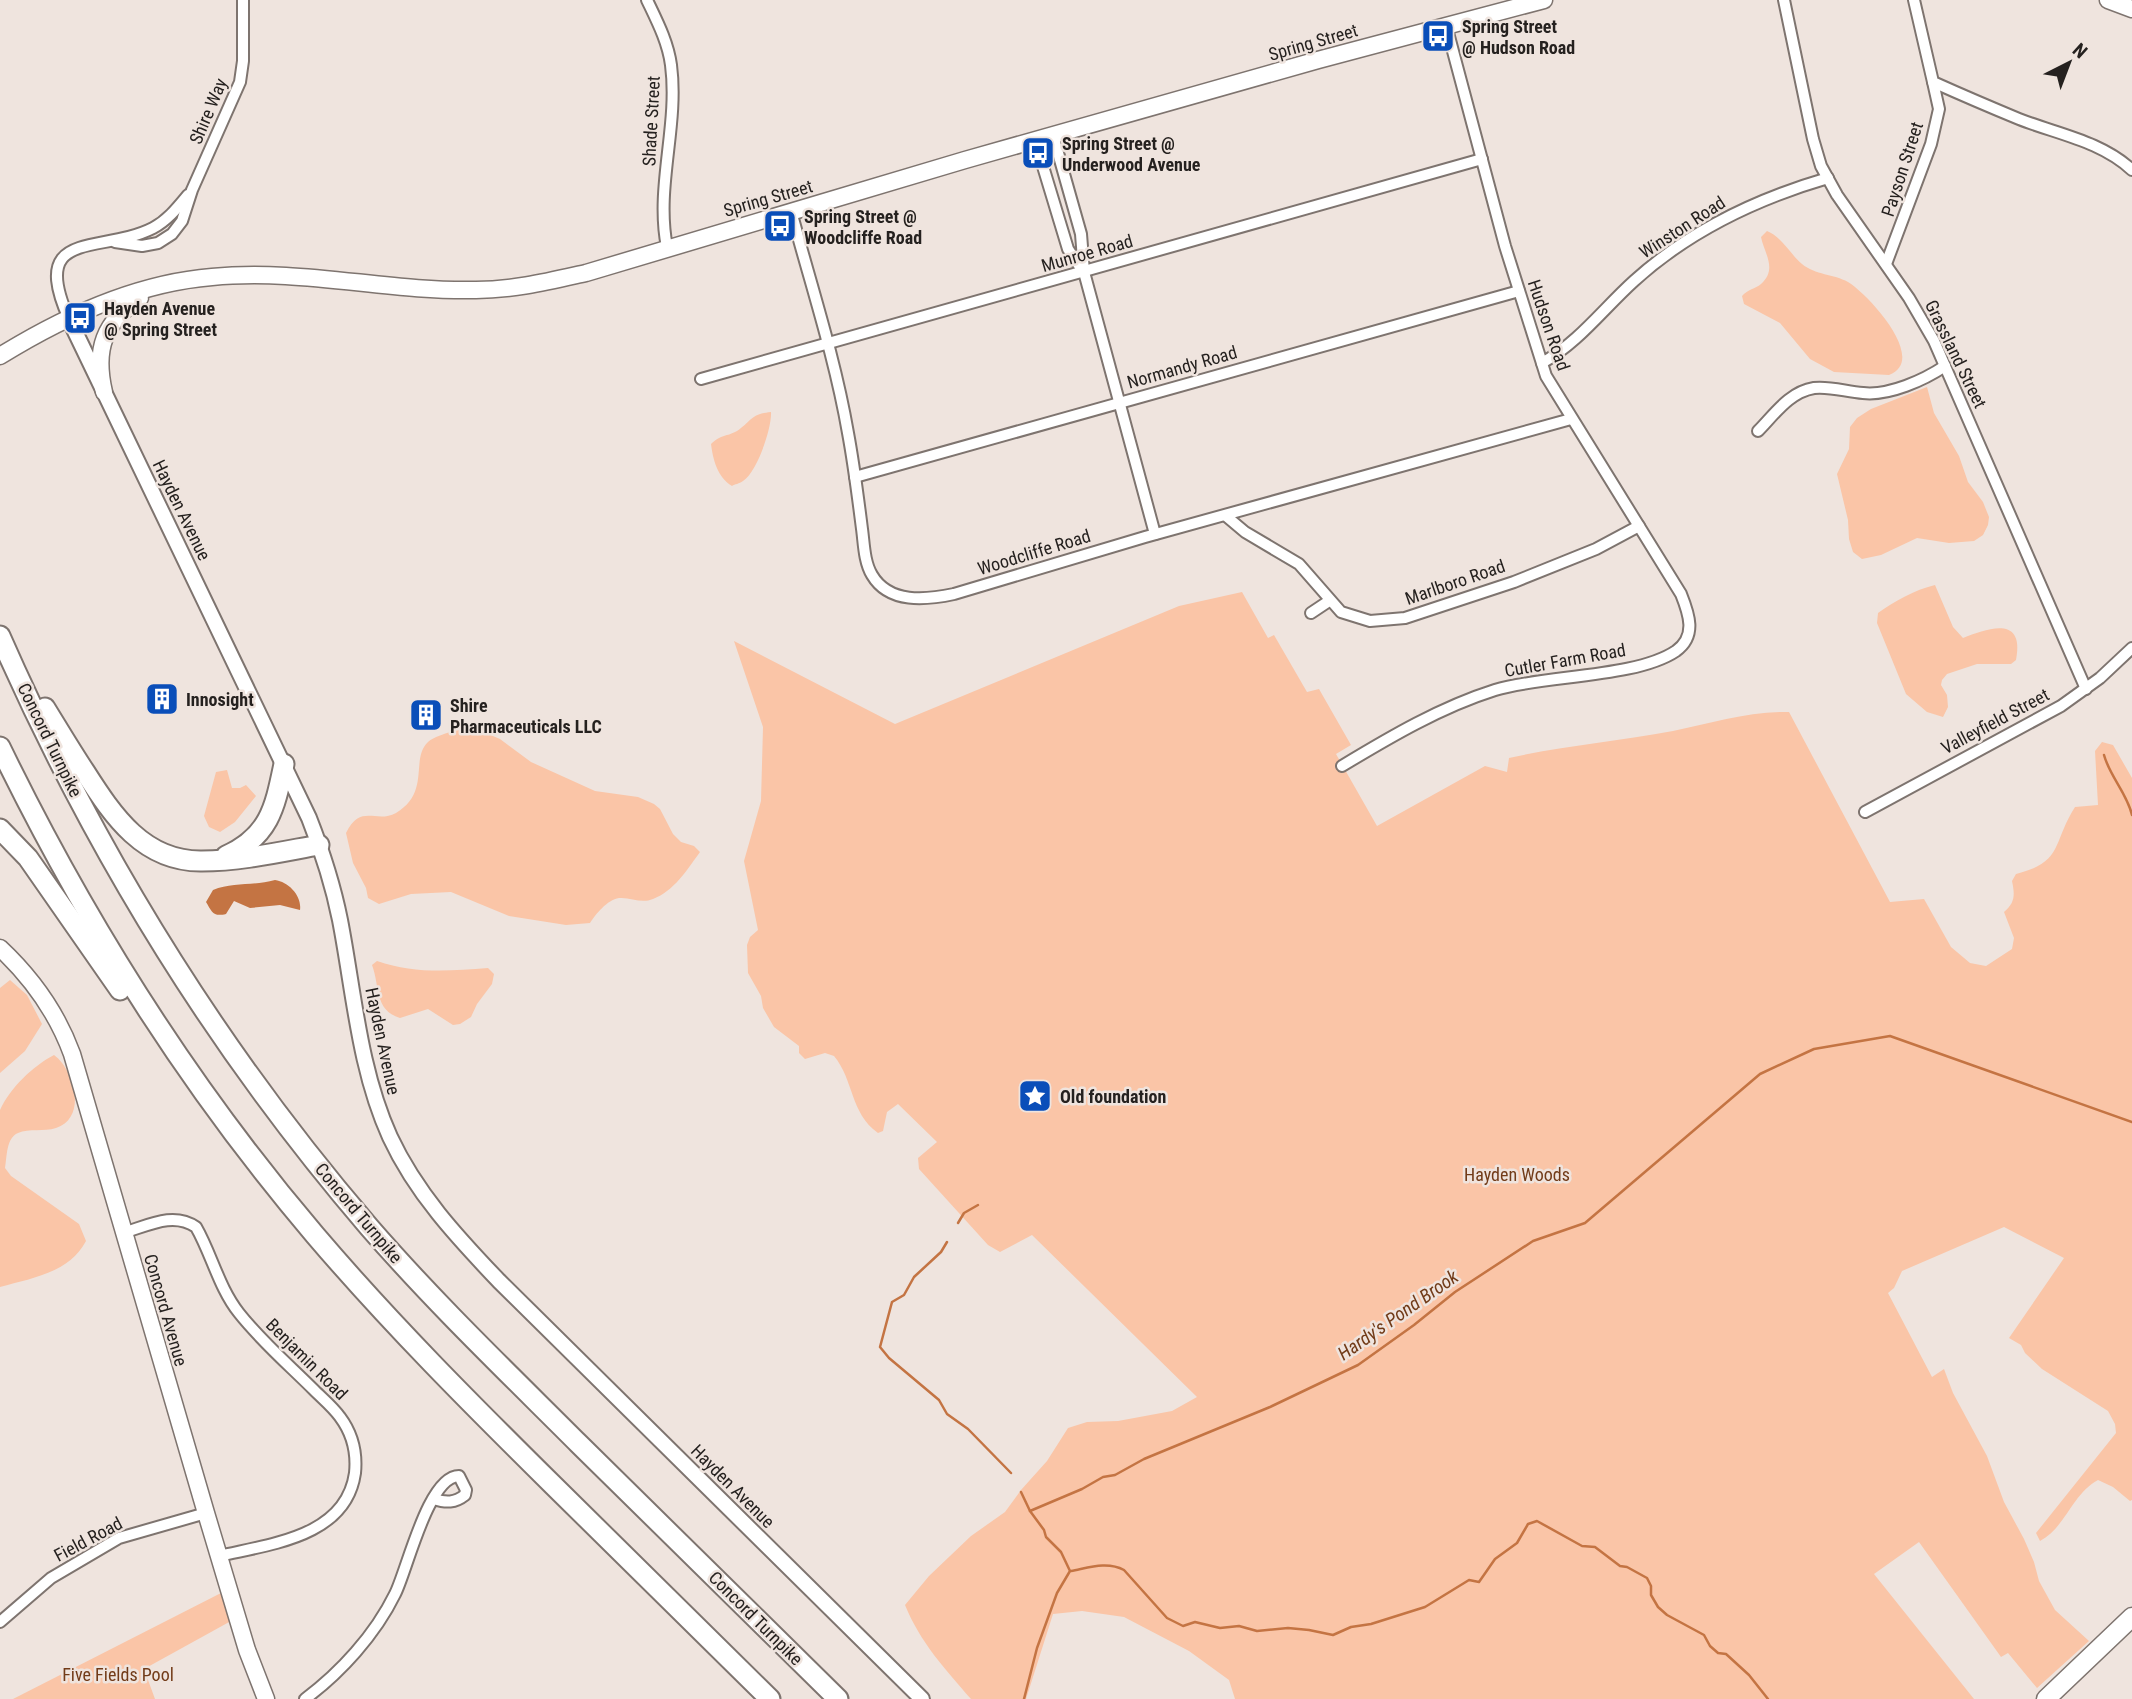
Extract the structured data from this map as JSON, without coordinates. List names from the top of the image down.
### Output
{
  "streets": {
    "highway": ["Concord Turnpike"],
    "main road": ["Spring Street", "Concord Avenue"],
    "street": [
      "Shire Way",
      "Shade Street",
      "Payson Street",
      "Winston Road",
      "Munroe Road",
      "Hudson Road",
      "Grassland Street",
      "Normandy Road",
      "Hayden Avenue",
      "Woodcliffe Road",
      "Marlboro Road",
      "Cutler Farm Road",
      "Valleyfield Street",
      "Benjamin Road",
      "Field Road"
    ]
  },
  "crossings": [
    ["Spring Street", "Shire Way"],
    ["Spring Street", "Shade Street"],
    ["Spring Street", "Hudson Road"],
    ["Spring Street", "Hayden Avenue"],
    ["Spring Street", "Woodcliffe Road"],
    ["Shire Way", "Hayden Avenue"],
    ["Payson Street", "Grassland Street"],
    ["Winston Road", "Hudson Road"],
    ["Winston Road", "Grassland Street"],
    ["Munroe Road", "Hudson Road"],
    ["Munroe Road", "Woodcliffe Road"],
    ["Hudson Road", "Normandy Road"],
    ["Hudson Road", "Woodcliffe Road"],
    ["Hudson Road", "Marlboro Road"],
    ["Hudson Road", "Cutler Farm Road"],
    ["Grassland Street", "Valleyfield Street"],
    ["Normandy Road", "Woodcliffe Road"],
    ["Woodcliffe Road", "Marlboro Road"],
    ["Concord Avenue", "Benjamin Road"],
    ["Concord Avenue", "Field Road"]
  ],
  "water": ["Hardy's Pond Brook"],
  "parks": ["Hayden Woods", "Five Fields Pool"],
  "places": {
    "bus stop": [
      "Spring Street @ Hudson Road",
      "Spring Street @ Underwood Avenue",
      "Spring Street @ Woodcliffe Road",
      "Hayden Avenue @ Spring Street"
    ],
    "building": ["Innosight", "Shire Pharmaceuticals LLC"],
    "place": ["Old foundation"]
  },
  "north": "top right"
}
